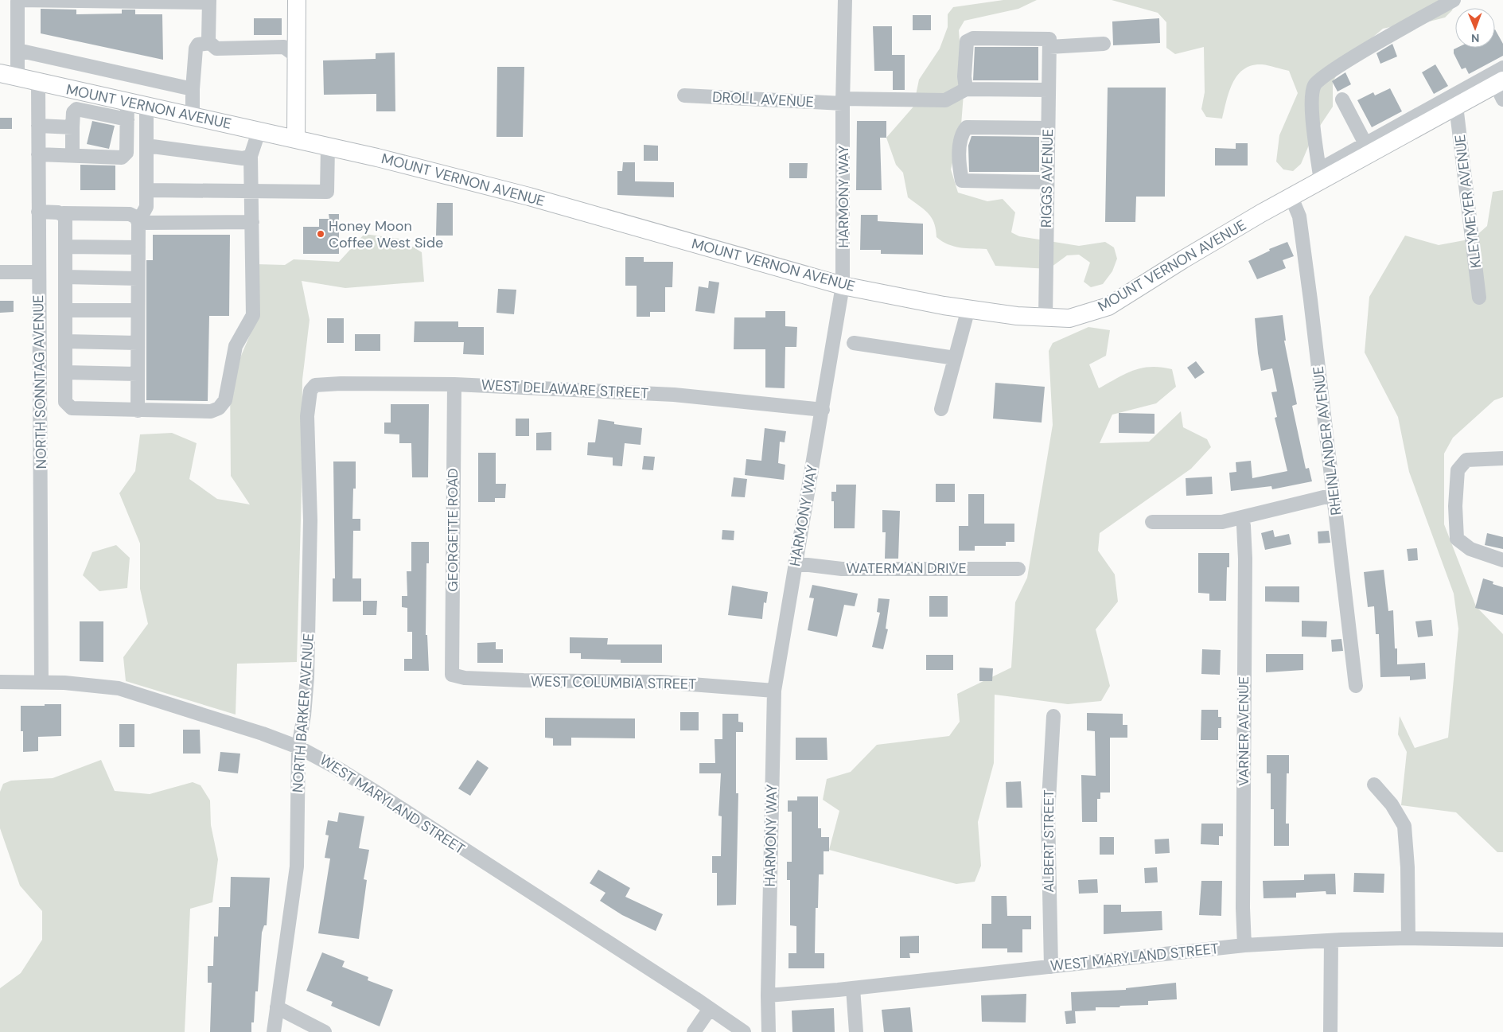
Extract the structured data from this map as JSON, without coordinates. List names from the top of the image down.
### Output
{
  "streets": {
    "main road": ["MOUNT VERNON AVENUE"],
    "street": [
      "DROLL AVENUE",
      "RIGGS AVENUE",
      "HARMONY WAY",
      "KLEYMEYER AVENUE",
      "NORTH SONNTAG AVENUE",
      "WEST DELAWARE STREET",
      "RHEINLANDER AVENUE",
      "GEORGETTE ROAD",
      "WATERMAN DRIVE",
      "WEST COLUMBIA STREET",
      "NORTH BARKER AVENUE",
      "VARNER AVENUE",
      "WEST MARYLAND STREET",
      "ALBERT STREET"
    ]
  },
  "crossings": [
    ["DROLL AVENUE", "HARMONY WAY"],
    ["MOUNT VERNON AVENUE", "RIGGS AVENUE"],
    ["MOUNT VERNON AVENUE", "HARMONY WAY"],
    ["MOUNT VERNON AVENUE", "KLEYMEYER AVENUE"],
    ["MOUNT VERNON AVENUE", "NORTH SONNTAG AVENUE"],
    ["MOUNT VERNON AVENUE", "RHEINLANDER AVENUE"],
    ["HARMONY WAY", "WEST DELAWARE STREET"],
    ["HARMONY WAY", "WATERMAN DRIVE"],
    ["HARMONY WAY", "WEST COLUMBIA STREET"],
    ["HARMONY WAY", "WEST MARYLAND STREET"],
    ["NORTH SONNTAG AVENUE", "WEST MARYLAND STREET"],
    ["WEST DELAWARE STREET", "GEORGETTE ROAD"],
    ["WEST DELAWARE STREET", "NORTH BARKER AVENUE"],
    ["GEORGETTE ROAD", "WEST COLUMBIA STREET"],
    ["NORTH BARKER AVENUE", "WEST MARYLAND STREET"],
    ["VARNER AVENUE", "WEST MARYLAND STREET"],
    ["WEST MARYLAND STREET", "ALBERT STREET"]
  ],
  "places": ["Honey Moon Coffee West Side"],
  "north": "bottom"
}
